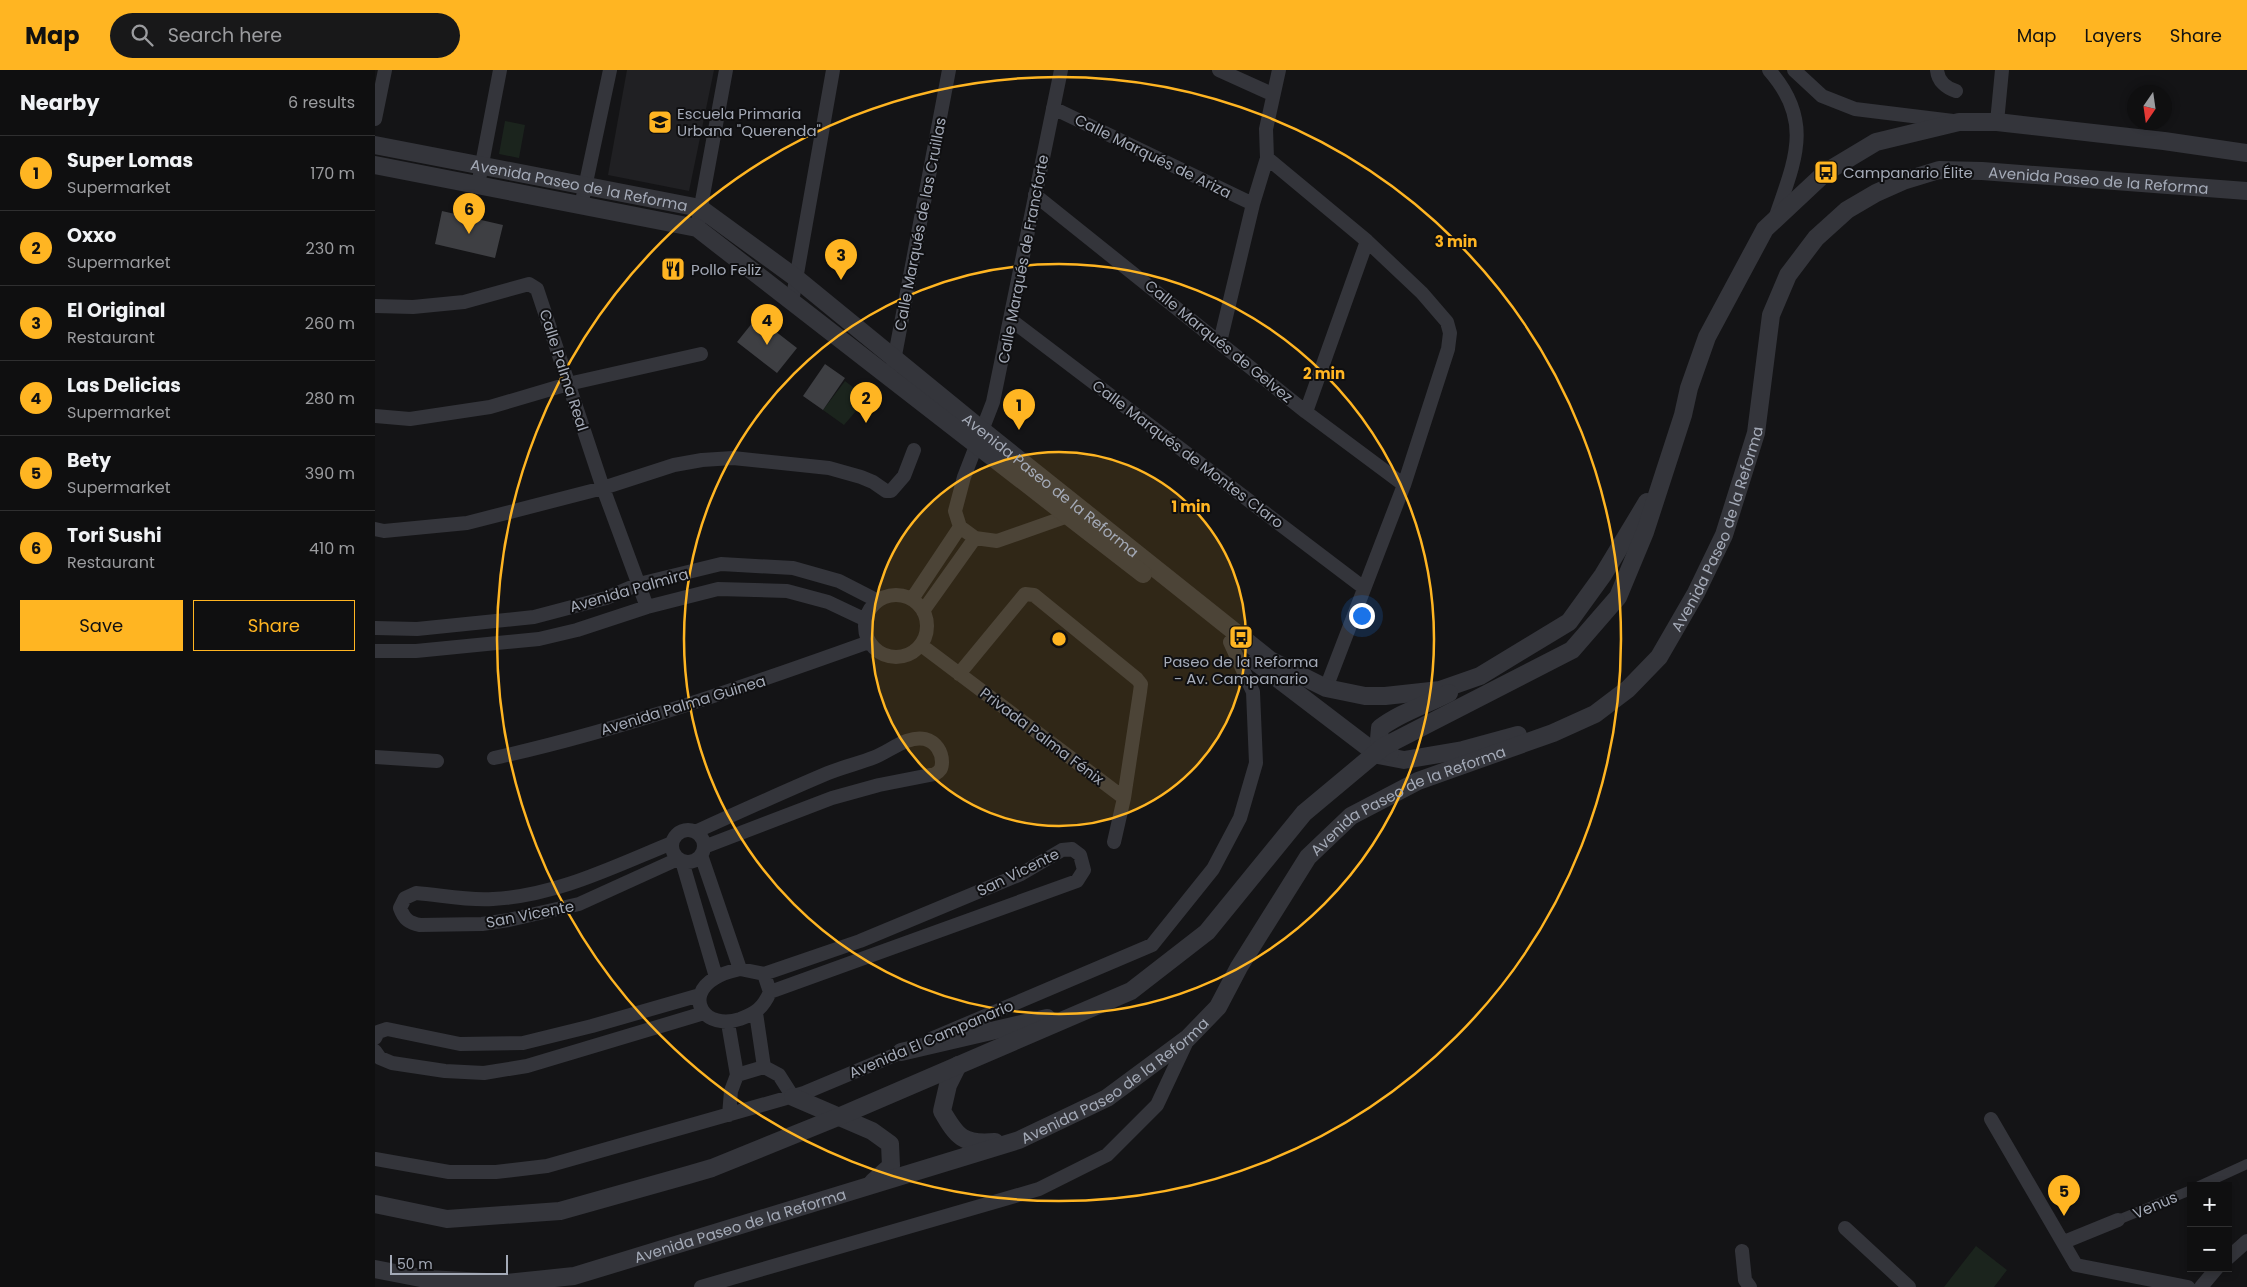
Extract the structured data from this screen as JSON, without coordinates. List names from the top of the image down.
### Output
{
  "streets": {
    "street": [
      "Calle Marqués de Ariza",
      "Avenida Paseo de la Reforma",
      "Calle Marqués de las Cruillas",
      "Calle Marqués de Francforte",
      "Calle Marqués de Gelvez",
      "Calle Palma Real",
      "Calle Marqués de Montes Claro",
      "Avenida Palmira",
      "Avenida Palma Guinea",
      "Privada Palma Fénix",
      "San Vicente",
      "Avenida El Campanario",
      "Venus"
    ]
  },
  "crossings": [
    ["Calle Marqués de Ariza", "Calle Marqués de Francforte"],
    ["Avenida Paseo de la Reforma", "Calle Marqués de las Cruillas"],
    ["Avenida Paseo de la Reforma", "Calle Marqués de Francforte"],
    ["Avenida Paseo de la Reforma", "Avenida El Campanario"],
    ["Calle Marqués de Francforte", "Calle Marqués de Gelvez"],
    ["Calle Marqués de Francforte", "Calle Marqués de Montes Claro"],
    ["Calle Palma Real", "Avenida Palmira"],
    ["Avenida Palmira", "Avenida Palma Guinea"],
    ["Avenida Palmira", "Privada Palma Fénix"],
    ["Avenida Palma Guinea", "Privada Palma Fénix"]
  ],
  "places": {
    "school or university": ["Escuela Primaria Urbana \"Querenda\""],
    "bus stop": ["Campanario Élite", "Paseo de la Reforma - Av. Campanario"],
    "restaurant": ["Pollo Feliz"]
  },
  "scale_bar": "50 m",
  "north": "bottom",
  "page": {
    "header": "Map",
    "search": "Search here",
    "nav": ["Map", "Layers", "Share"],
    "heading": ["Nearby", "6 results"],
    "list": [
      {
        "mark": "1",
        "name": "Super Lomas",
        "note": "Supermarket",
        "value": "170 m"
      },
      {
        "mark": "2",
        "name": "Oxxo",
        "note": "Supermarket",
        "value": "230 m"
      },
      {
        "mark": "3",
        "name": "El Original",
        "note": "Restaurant",
        "value": "260 m"
      },
      {
        "mark": "4",
        "name": "Las Delicias",
        "note": "Supermarket",
        "value": "280 m"
      },
      {
        "mark": "5",
        "name": "Bety",
        "note": "Supermarket",
        "value": "390 m"
      },
      {
        "mark": "6",
        "name": "Tori Sushi",
        "note": "Restaurant",
        "value": "410 m"
      }
    ],
    "pins": [
      "6",
      "3",
      "4",
      "2",
      "1",
      "5"
    ],
    "buttons": ["Save", "Share"],
    "map_buttons": ["+", "−"],
    "scale": "50 m"
  },
  "rings": ["3 min", "2 min", "1 min"]
}
